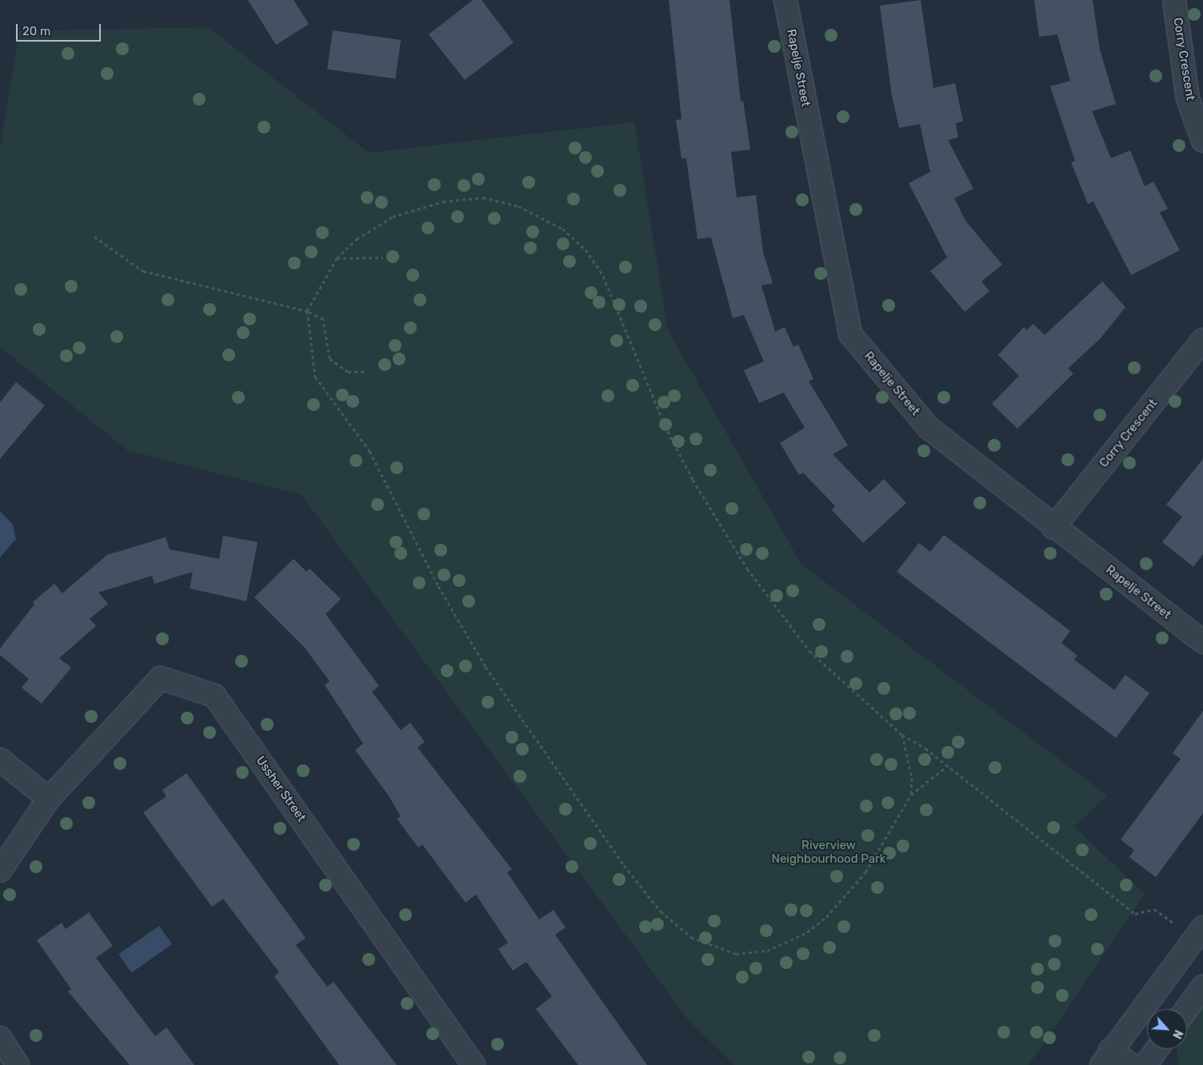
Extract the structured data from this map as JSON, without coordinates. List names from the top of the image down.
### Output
{
  "streets": {
    "street": ["Corry Crescent", "Rapelje Street", "Ussher Street"]
  },
  "crossings": [
    ["Corry Crescent", "Rapelje Street"]
  ],
  "parks": ["Riverview Neighbourhood Park"],
  "scale_bar": "20 m",
  "north": "bottom right"
}
